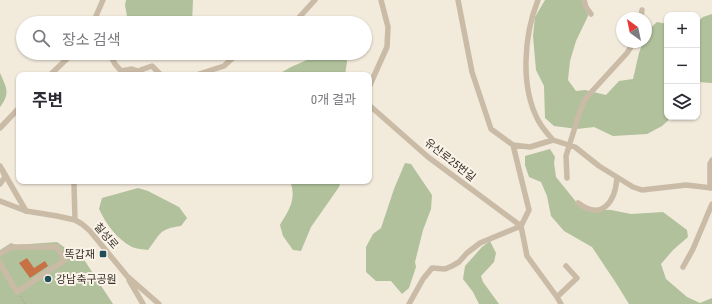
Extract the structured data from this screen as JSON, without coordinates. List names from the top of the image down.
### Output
{
  "streets": {
    "street": ["유산로25번길", "칠성로"]
  },
  "places": {
    "transit": ["똑갑재"],
    "other": ["강남축구공원"]
  },
  "north": "top left",
  "page": {
    "map_buttons": ["+", "−"],
    "search": "장소 검색",
    "heading": ["주변", "0개 결과"]
  }
}
